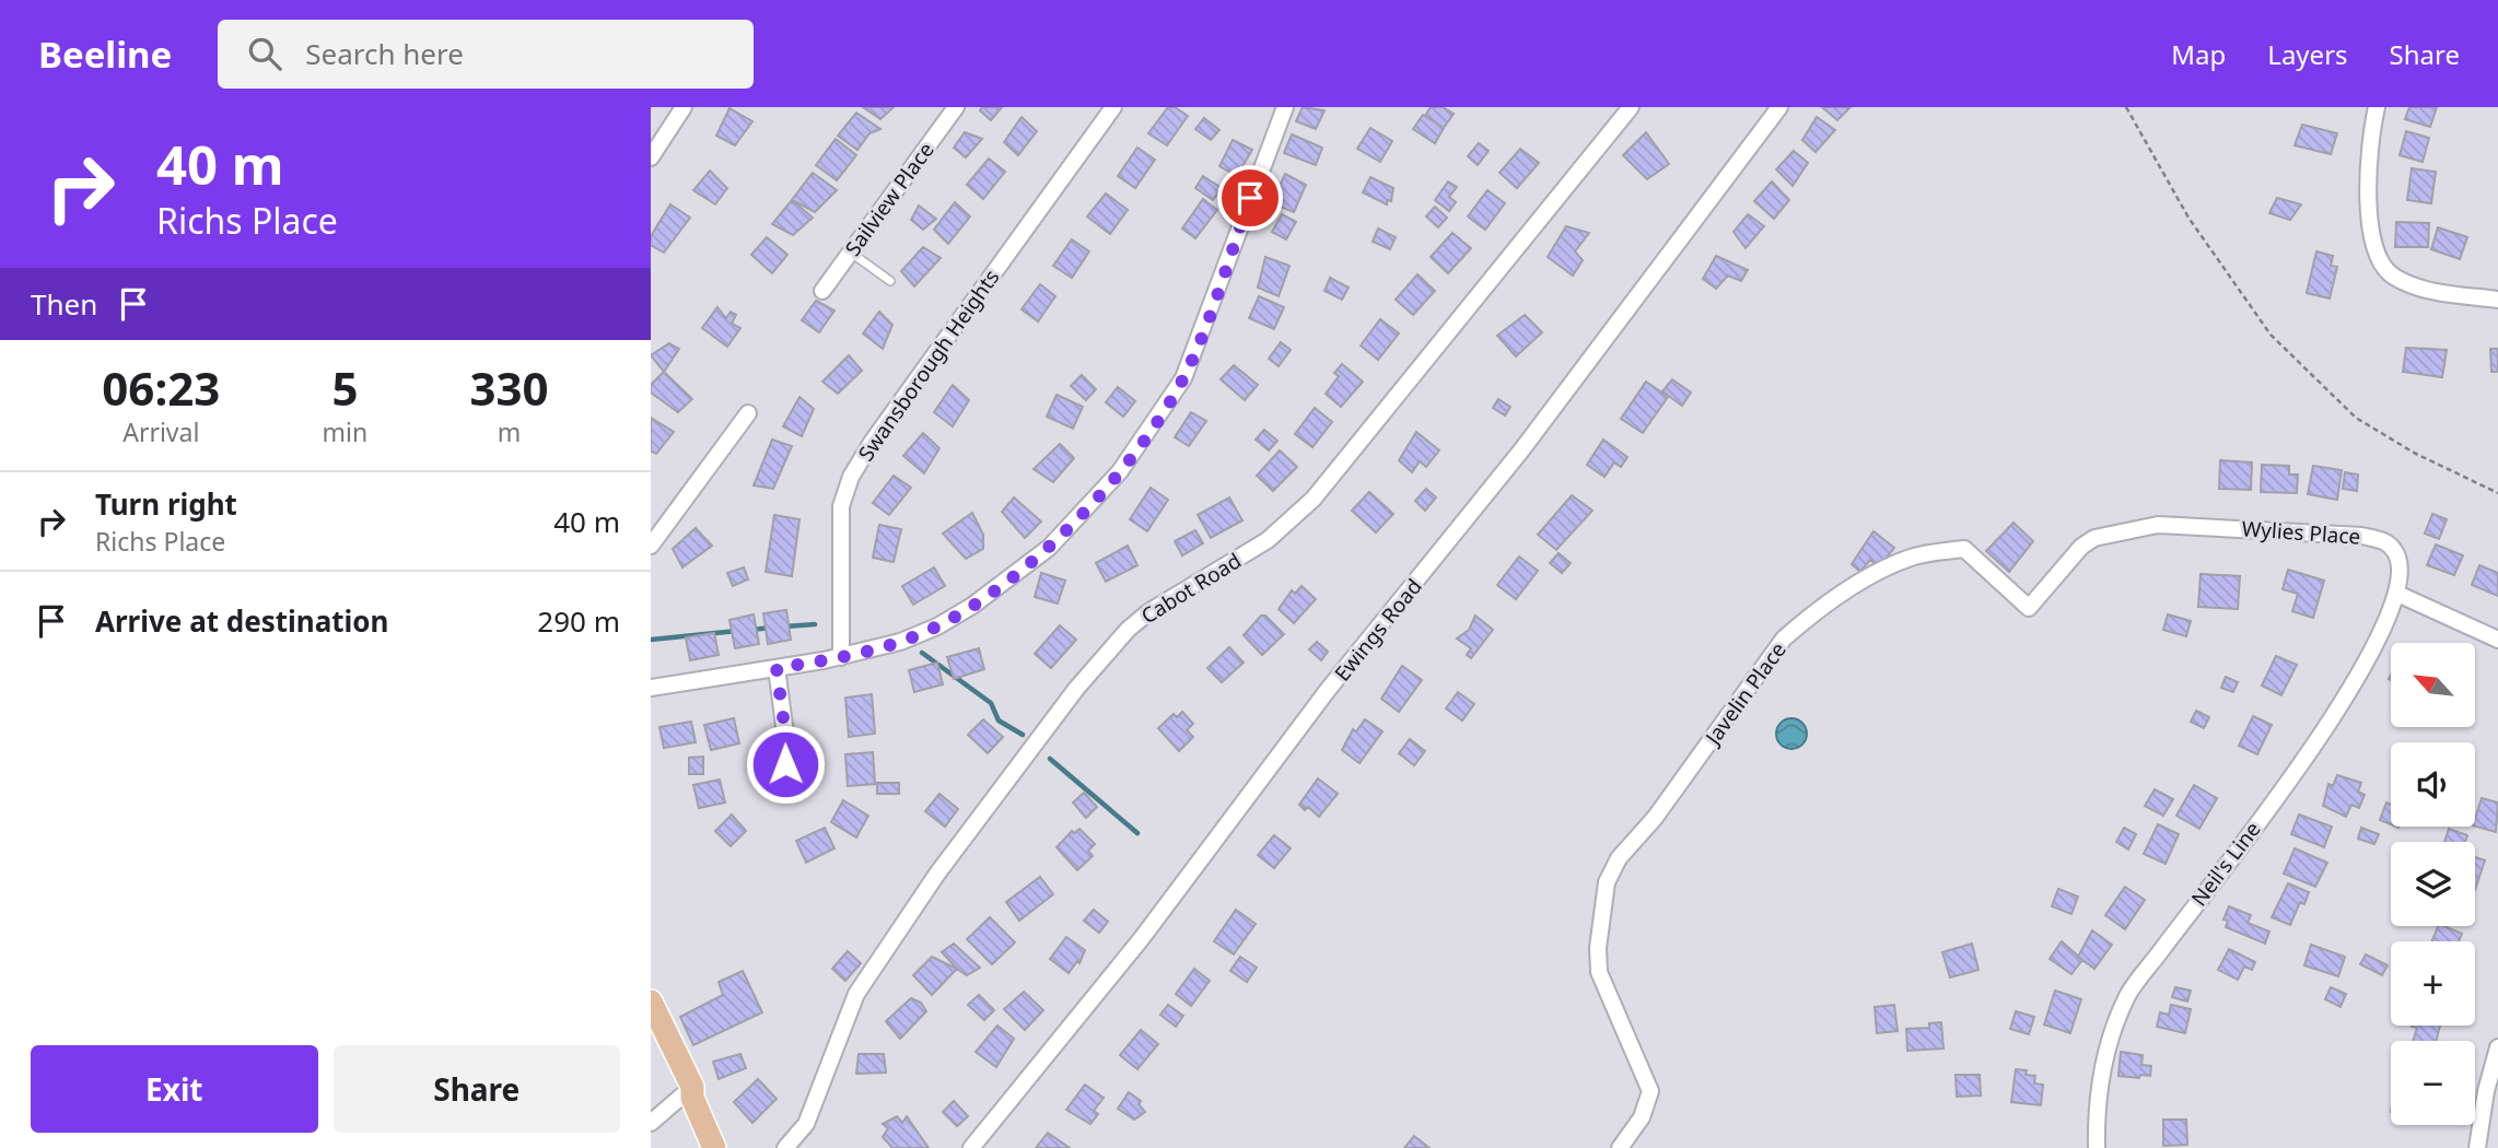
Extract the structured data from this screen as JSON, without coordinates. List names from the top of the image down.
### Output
{
  "streets": {
    "street": [
      "Sailview Place",
      "Swansborough Heights",
      "Wylies Place",
      "Cabot Road",
      "Ewings Road",
      "Javelin Place",
      "Neil's Line"
    ]
  },
  "crossings": [
    ["Wylies Place", "Javelin Place"],
    ["Wylies Place", "Neil's Line"]
  ],
  "north": "top left",
  "page": {
    "header": "Beeline",
    "search": "Search here",
    "nav": ["Map", "Layers", "Share"],
    "turn": ["40 m", "Richs Place"],
    "then": "Then",
    "eta": [
      "06:23",
      "Arrival",
      "5",
      "min",
      "330",
      "m"
    ],
    "list": [
      {
        "name": "Turn right",
        "note": "Richs Place",
        "value": "40 m"
      },
      {
        "name": "Arrive at destination",
        "value": "290 m"
      }
    ],
    "map_buttons": ["+", "−"],
    "buttons": ["Exit", "Share"]
  }
}
